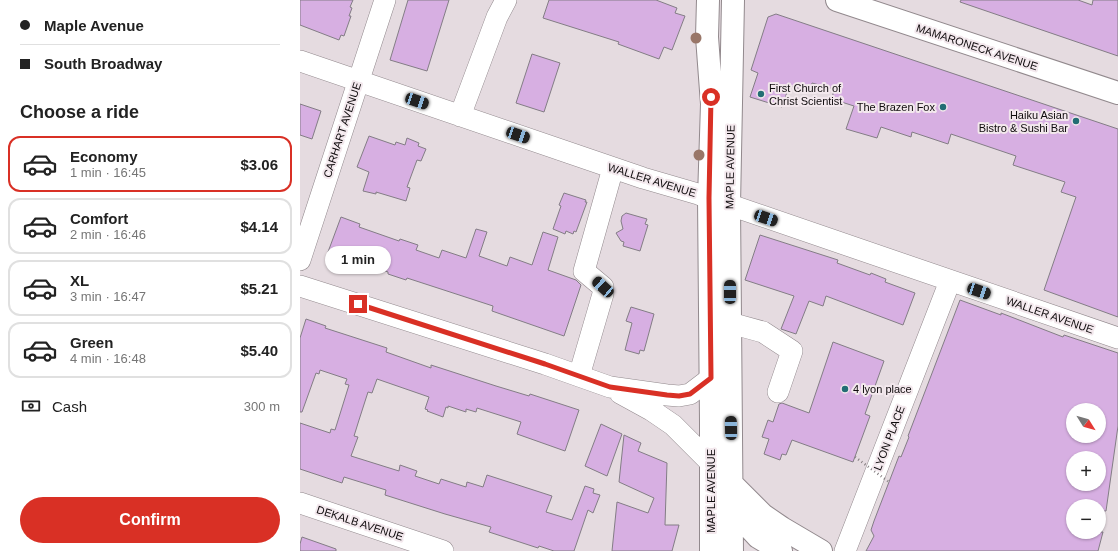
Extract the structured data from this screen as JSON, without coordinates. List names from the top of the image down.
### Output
{
  "streets": {
    "main road": ["MAMARONECK AVENUE", "MAPLE AVENUE"],
    "street": [
      "CARHART AVENUE",
      "WALLER AVENUE",
      "LYON PLACE",
      "DEKALB AVENUE"
    ]
  },
  "crossings": [
    ["CARHART AVENUE", "WALLER AVENUE"],
    ["MAPLE AVENUE", "WALLER AVENUE"],
    ["WALLER AVENUE", "LYON PLACE"]
  ],
  "places": [
    "First Church of Christ Scientist",
    "The Brazen Fox",
    "Haiku Asian Bistro & Sushi Bar",
    "4 lyon place"
  ],
  "north": "bottom right",
  "page": {
    "banner": ["Maple Avenue", "South Broadway"],
    "heading": "Choose a ride",
    "list": [
      {
        "name": "Economy",
        "note": "1 min · 16:45",
        "value": "$3.06"
      },
      {
        "name": "Comfort",
        "note": "2 min · 16:46",
        "value": "$4.14"
      },
      {
        "name": "XL",
        "note": "3 min · 16:47",
        "value": "$5.21"
      },
      {
        "name": "Green",
        "note": "4 min · 16:48",
        "value": "$5.40"
      }
    ],
    "bubble": "1 min",
    "pay": ["Cash", "300 m"],
    "map_buttons": ["+", "−"],
    "buttons": "Confirm"
  }
}
